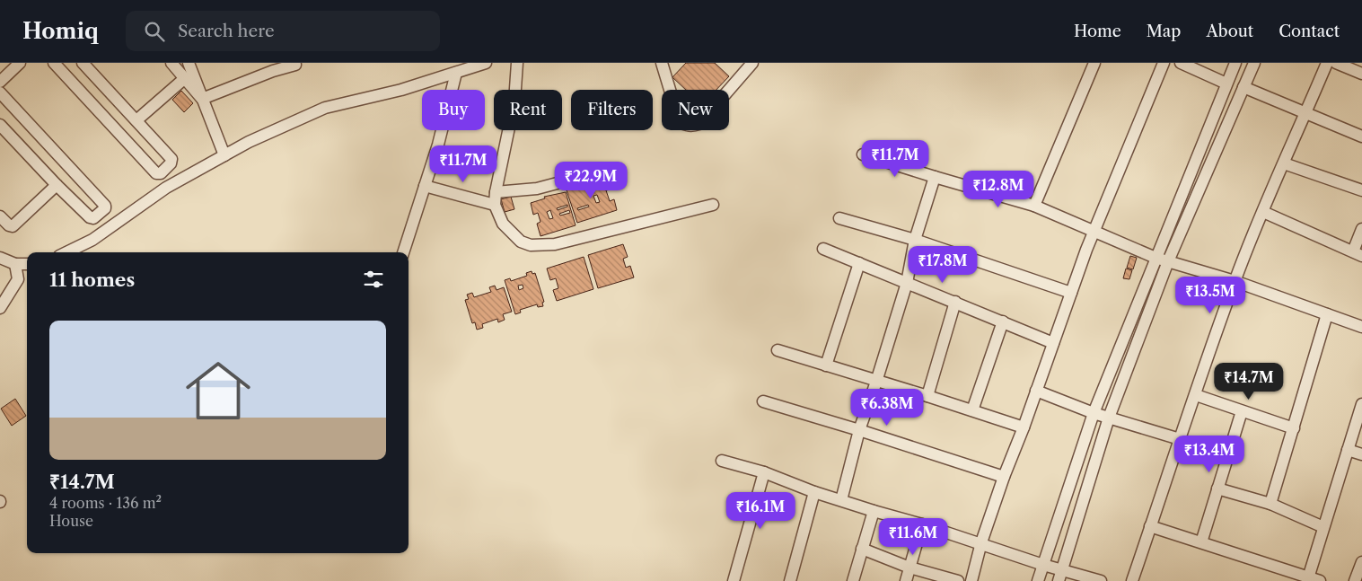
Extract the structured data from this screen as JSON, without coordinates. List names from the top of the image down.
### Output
{
  "page": {
    "header": "Homiq",
    "search": "Search here",
    "nav": [
      "Home",
      "Map",
      "About",
      "Contact"
    ],
    "chip": [
      "Buy",
      "Rent",
      "Filters",
      "New"
    ],
    "price": [
      "₹11.7M",
      "₹11.7M",
      "₹22.9M",
      "₹12.8M",
      "₹17.8M",
      "₹13.5M",
      "₹14.7M",
      "₹6.38M",
      "₹13.4M",
      "₹16.1M",
      "₹11.6M"
    ],
    "heading": "11 homes",
    "list": [
      {
        "name": "₹14.7M",
        "note": "4 rooms · 136 m² · House"
      }
    ]
  }
}
